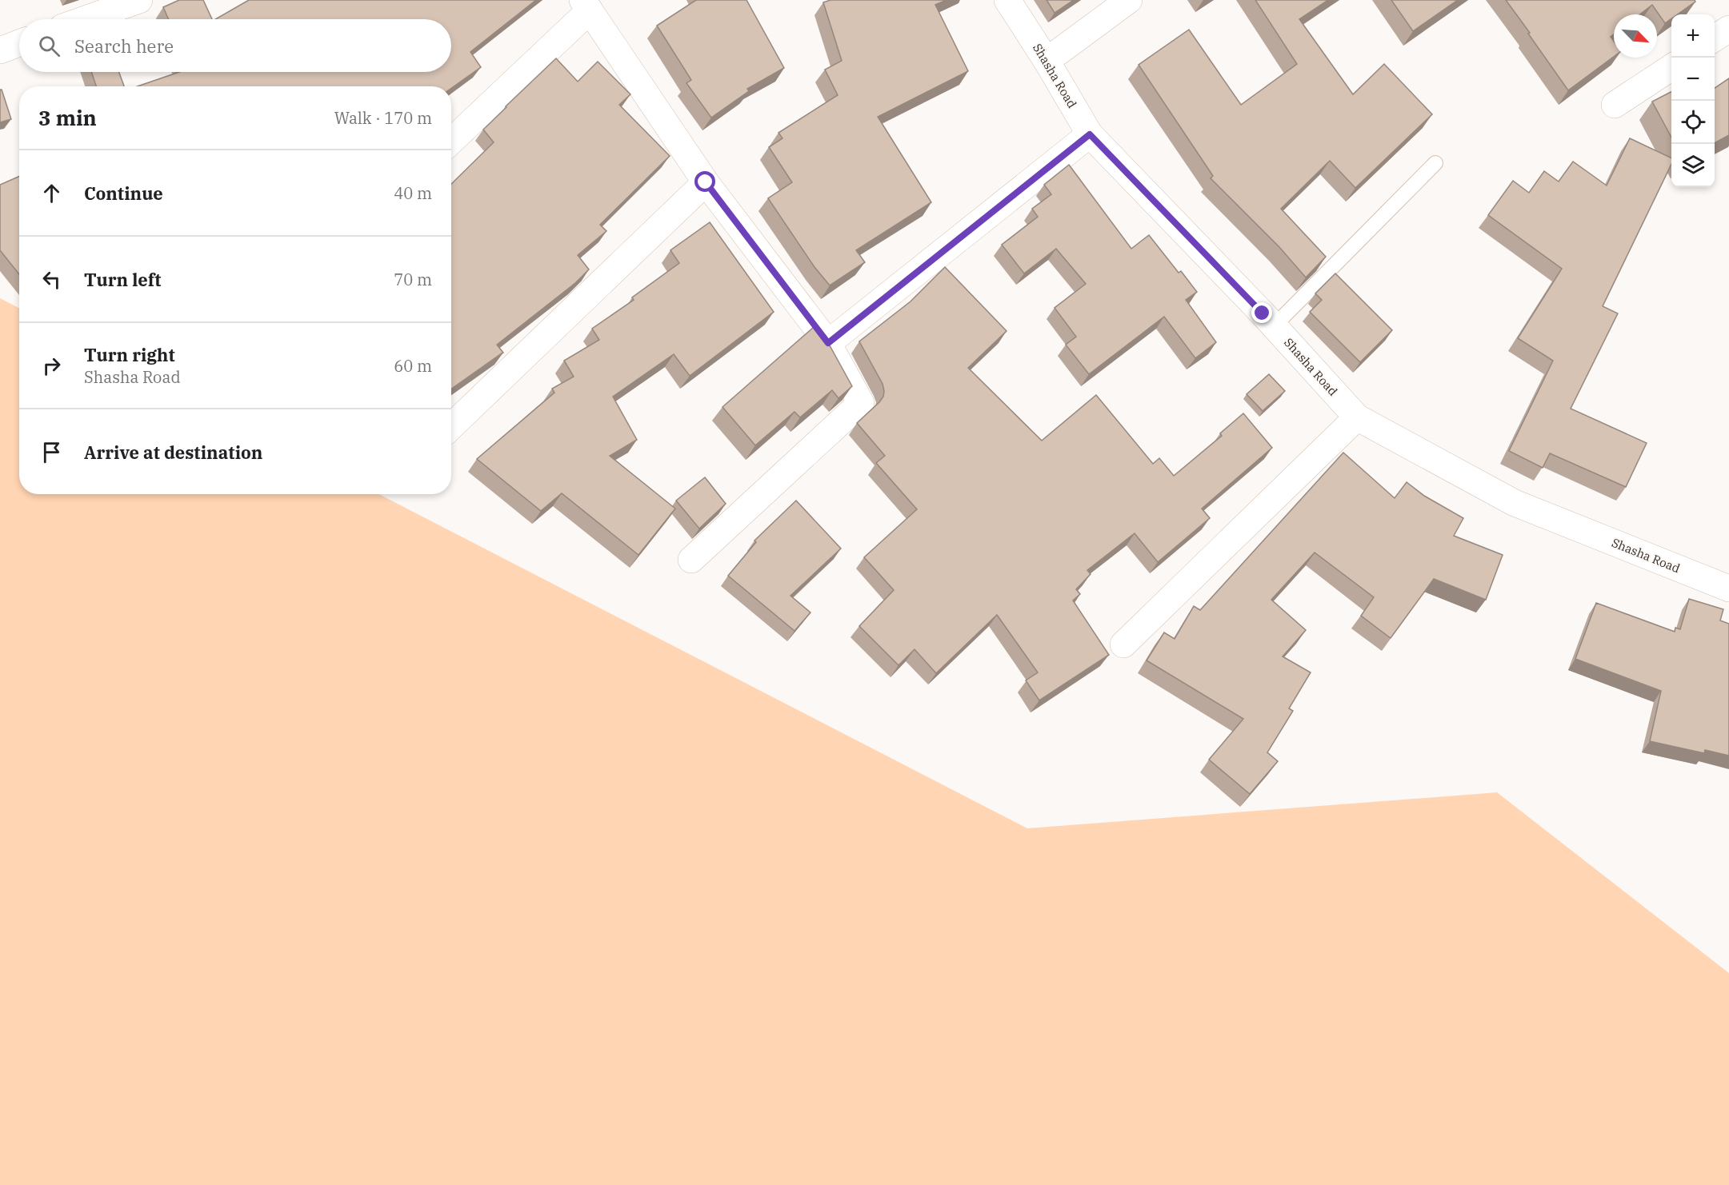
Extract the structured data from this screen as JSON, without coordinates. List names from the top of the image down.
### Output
{
  "streets": {
    "street": ["Shasha Road"]
  },
  "north": "bottom right",
  "page": {
    "map_buttons": ["+", "−"],
    "search": "Search here",
    "heading": ["3 min", "Walk · 170 m"],
    "list": [
      ["Continue", "40 m"],
      ["Turn left", "70 m"],
      ["Turn right", "Shasha Road", "60 m"],
      "Arrive at destination"
    ]
  }
}
